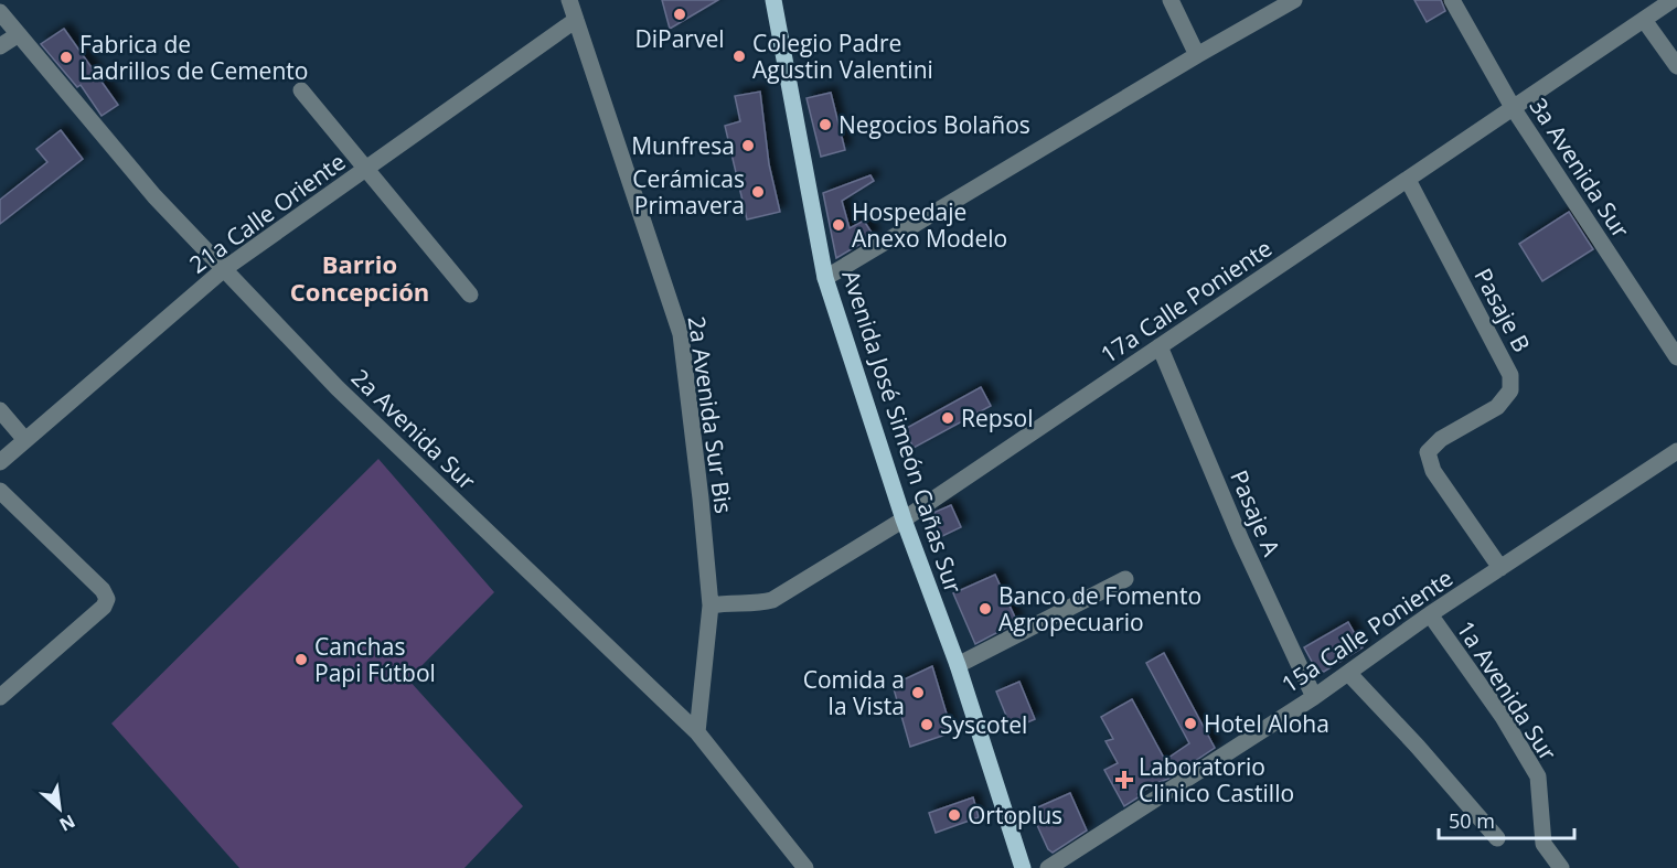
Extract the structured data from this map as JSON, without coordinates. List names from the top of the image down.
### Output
{
  "streets": {
    "main road": ["Avenida José Simeón Cañas Sur"],
    "street": [
      "3a Avenida Sur",
      "21a Calle Oriente",
      "17a Calle Poniente",
      "Pasaje B",
      "2a Avenida Sur Bis",
      "2a Avenida Sur",
      "Pasaje A",
      "15a Calle Poniente",
      "1a Avenida Sur"
    ]
  },
  "crossings": [
    ["3a Avenida Sur", "17a Calle Poniente"],
    ["21a Calle Oriente", "2a Avenida Sur Bis"],
    ["21a Calle Oriente", "2a Avenida Sur"],
    ["17a Calle Poniente", "Pasaje B"],
    ["17a Calle Poniente", "2a Avenida Sur Bis"],
    ["17a Calle Poniente", "Avenida José Simeón Cañas Sur"],
    ["17a Calle Poniente", "Pasaje A"],
    ["Pasaje B", "15a Calle Poniente"],
    ["2a Avenida Sur Bis", "2a Avenida Sur"],
    ["Pasaje A", "15a Calle Poniente"],
    ["15a Calle Poniente", "1a Avenida Sur"]
  ],
  "districts": ["Barrio Concepción"],
  "places": {
    "other": [
      "DiParvel",
      "Colegio Padre Agustin Valentini",
      "Fabrica de Ladrillos de Cemento",
      "Negocios Bolaños",
      "Munfresa",
      "Cerámicas Primavera",
      "Hospedaje Anexo Modelo",
      "Repsol",
      "Banco de Fomento Agropecuario",
      "Canchas Papi Fútbol",
      "Comida a la Vista",
      "Hotel Aloha",
      "Syscotel",
      "Ortoplus"
    ],
    "health": ["Laboratorio Clinico Castillo"]
  },
  "scale_bar": "50 m",
  "north": "bottom right"
}
